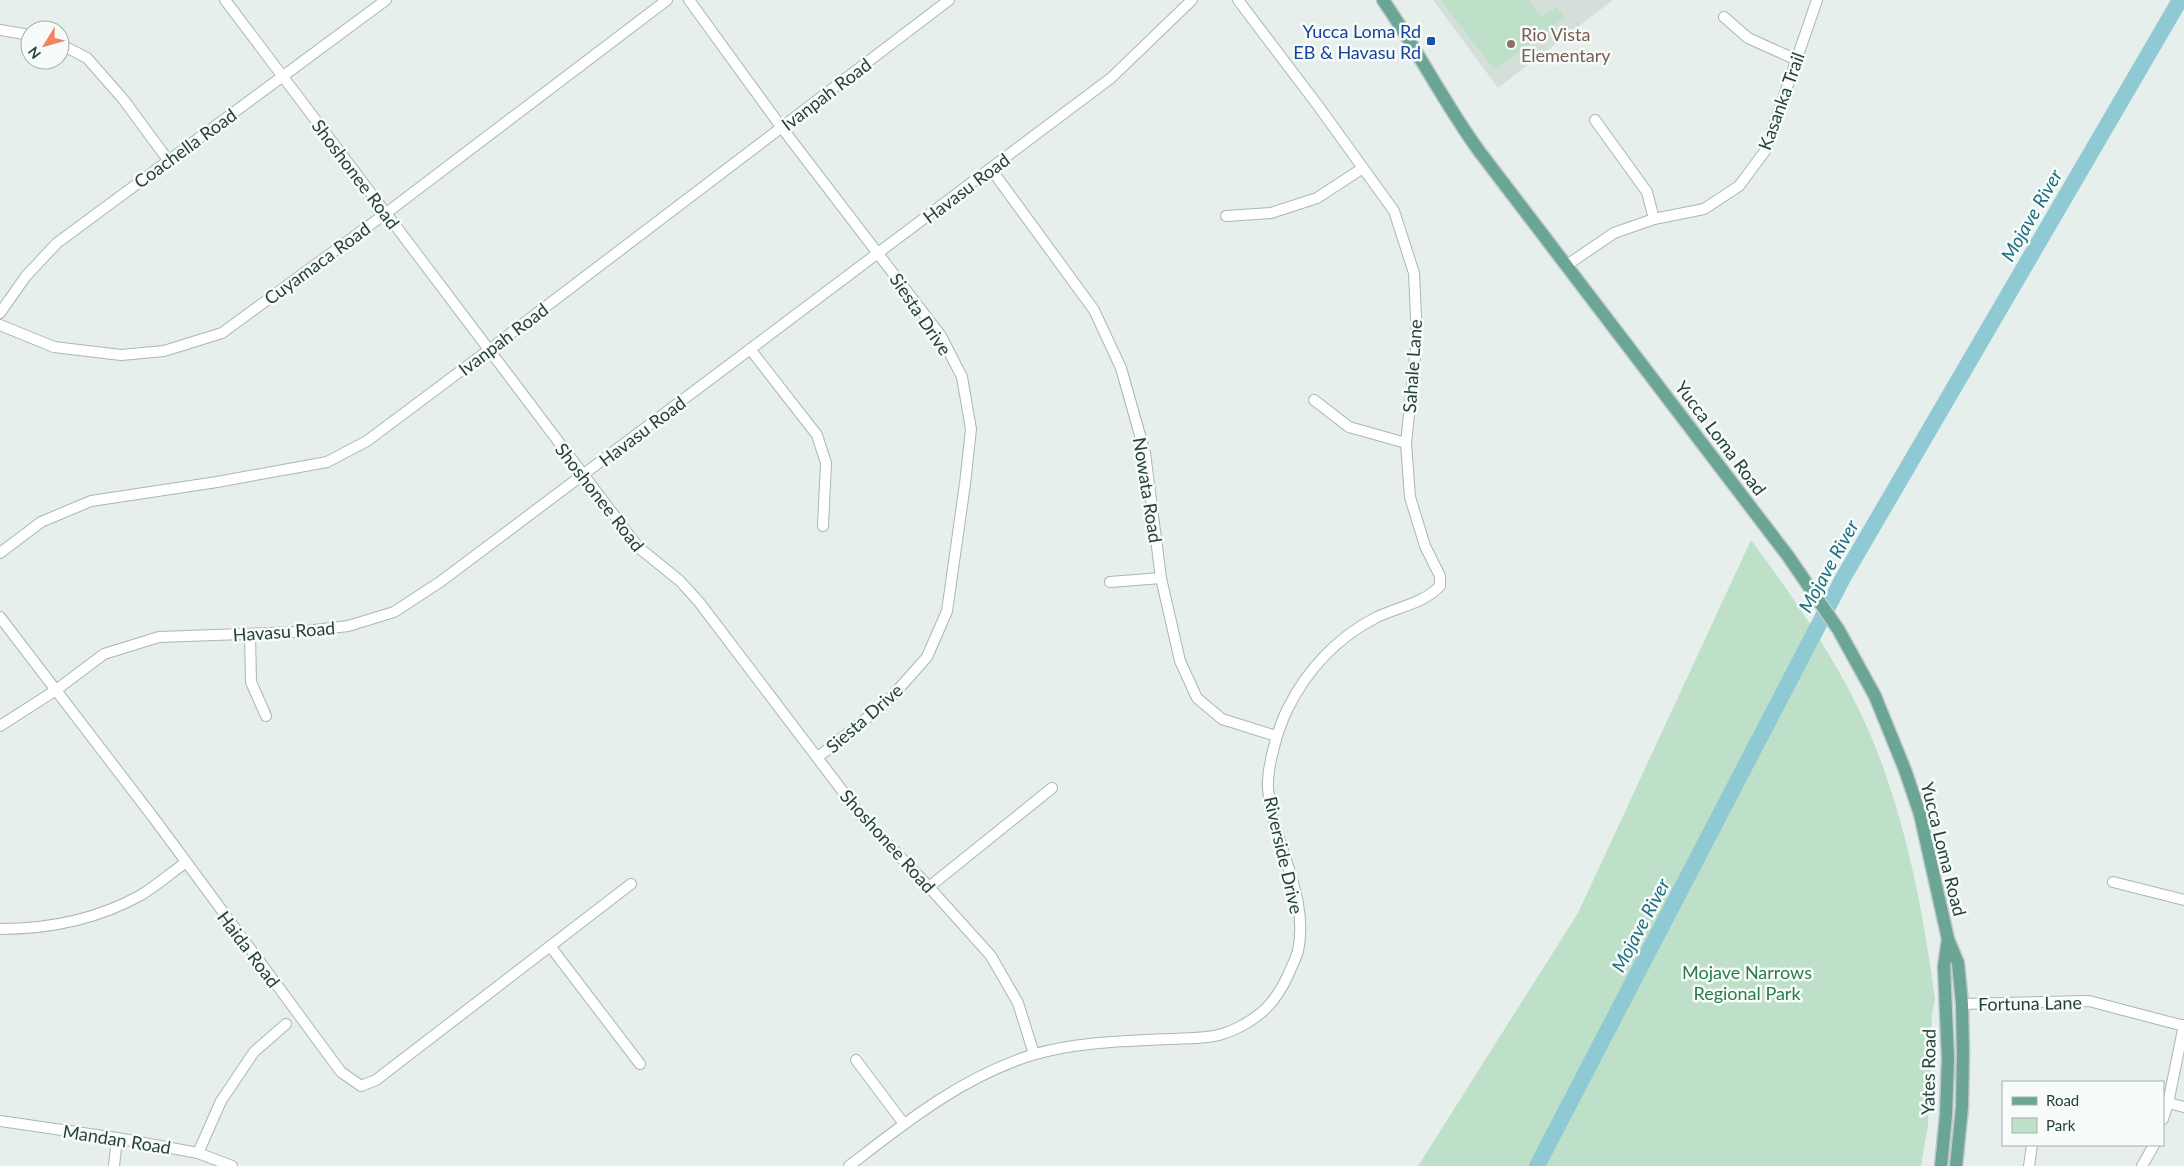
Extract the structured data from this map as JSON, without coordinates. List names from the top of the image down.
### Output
{
  "streets": {
    "main road": ["Yucca Loma Road", "Yates Road"],
    "street": [
      "Ivanpah Road",
      "Kasanka Trail",
      "Coachella Road",
      "Shoshonee Road",
      "Havasu Road",
      "Cuyamaca Road",
      "Siesta Drive",
      "Sahale Lane",
      "Nowata Road",
      "Riverside Drive",
      "Haida Road",
      "Fortuna Lane",
      "Mandan Road"
    ]
  },
  "crossings": [
    ["Ivanpah Road", "Shoshonee Road"],
    ["Ivanpah Road", "Siesta Drive"],
    ["Kasanka Trail", "Yucca Loma Road"],
    ["Coachella Road", "Shoshonee Road"],
    ["Shoshonee Road", "Havasu Road"],
    ["Shoshonee Road", "Cuyamaca Road"],
    ["Shoshonee Road", "Siesta Drive"],
    ["Shoshonee Road", "Riverside Drive"],
    ["Havasu Road", "Siesta Drive"],
    ["Havasu Road", "Nowata Road"],
    ["Havasu Road", "Haida Road"],
    ["Sahale Lane", "Riverside Drive"],
    ["Yucca Loma Road", "Yates Road"],
    ["Nowata Road", "Riverside Drive"],
    ["Fortuna Lane", "Yates Road"]
  ],
  "water": ["Mojave River"],
  "parks": ["Mojave Narrows Regional Park"],
  "places": {
    "transit": ["Yucca Loma Rd EB & Havasu Rd"],
    "other": ["Rio Vista Elementary"]
  },
  "legend": ["Road", "Park"],
  "north": "bottom left"
}
